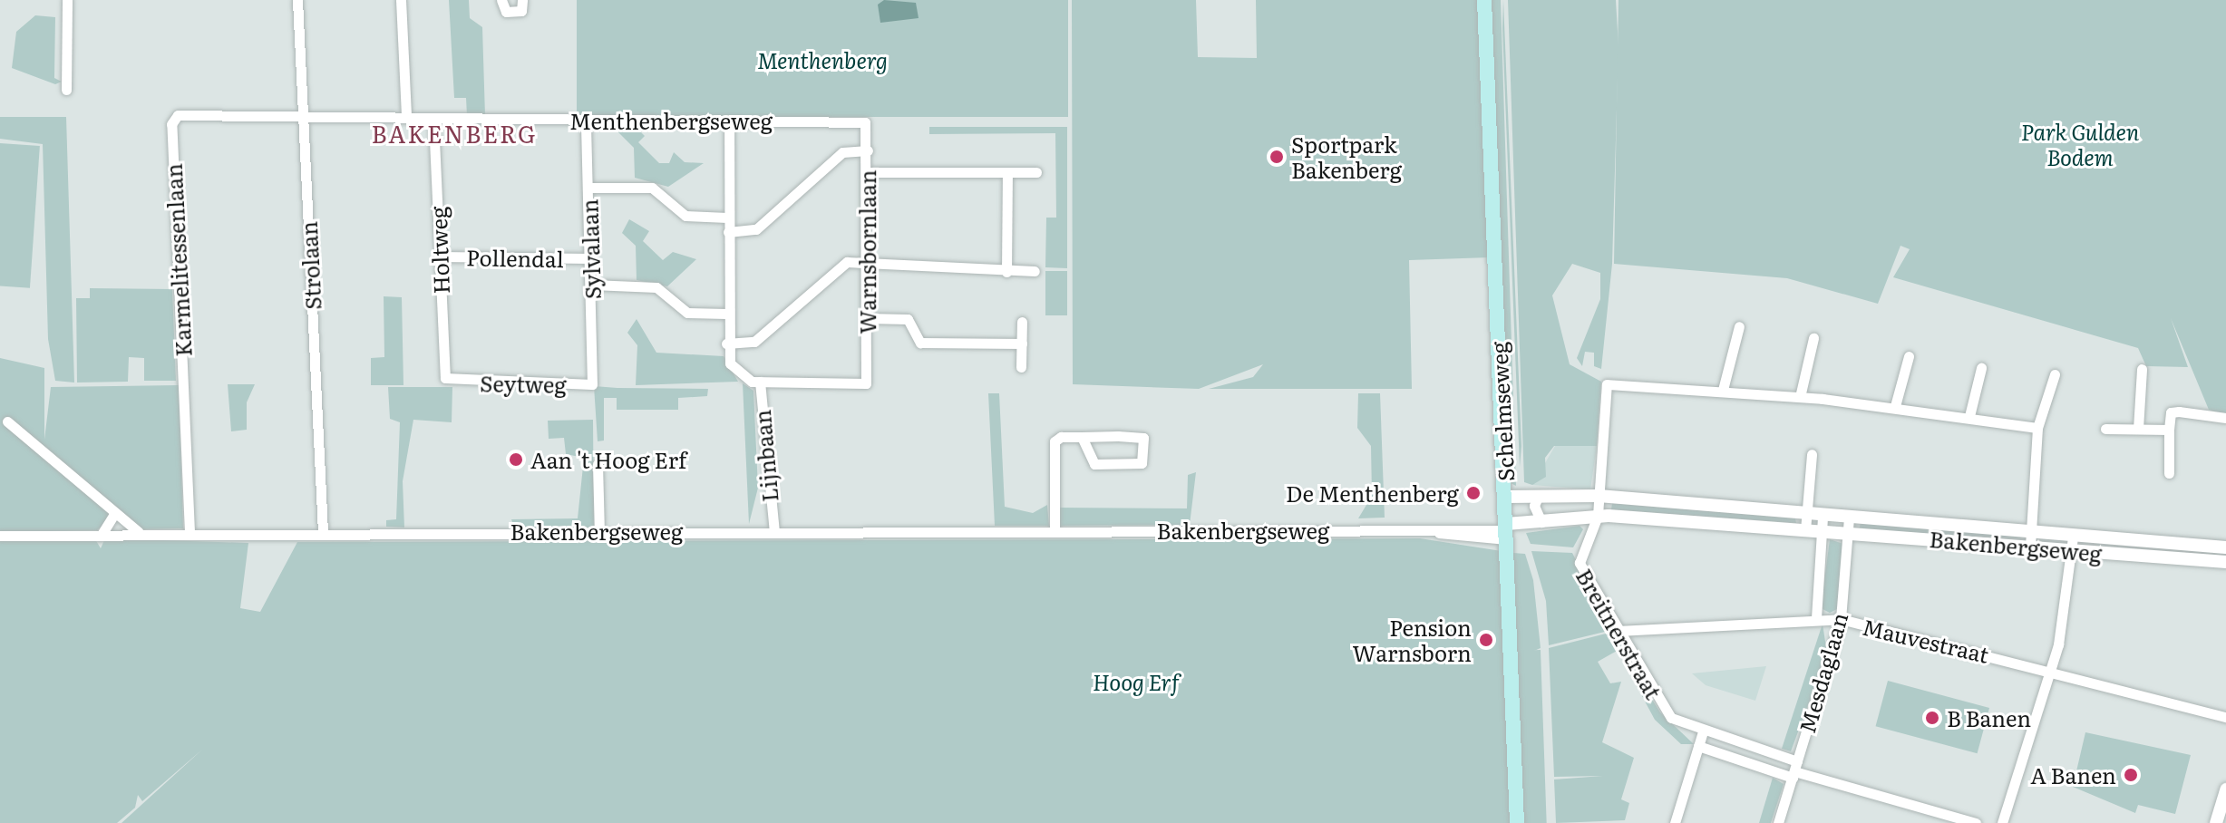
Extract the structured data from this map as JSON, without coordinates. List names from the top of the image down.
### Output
{
  "streets": {
    "main road": ["Schelmseweg"],
    "street": [
      "Menthenbergseweg",
      "Sylvalaan",
      "Holtweg",
      "Warnsbornlaan",
      "Pollendal",
      "Karmelitessenlaan",
      "Strolaan",
      "Seytweg",
      "Lijnbaan",
      "Bakenbergseweg",
      "Breitnerstraat",
      "Mauvestraat",
      "Mesdaglaan"
    ]
  },
  "crossings": [
    ["Menthenbergseweg", "Sylvalaan"],
    ["Menthenbergseweg", "Holtweg"],
    ["Menthenbergseweg", "Warnsbornlaan"],
    ["Menthenbergseweg", "Karmelitessenlaan"],
    ["Menthenbergseweg", "Strolaan"],
    ["Sylvalaan", "Pollendal"],
    ["Sylvalaan", "Seytweg"],
    ["Holtweg", "Pollendal"],
    ["Holtweg", "Seytweg"],
    ["Warnsbornlaan", "Lijnbaan"],
    ["Karmelitessenlaan", "Strolaan"],
    ["Karmelitessenlaan", "Bakenbergseweg"],
    ["Strolaan", "Bakenbergseweg"],
    ["Schelmseweg", "Bakenbergseweg"],
    ["Lijnbaan", "Bakenbergseweg"],
    ["Bakenbergseweg", "Breitnerstraat"],
    ["Bakenbergseweg", "Mesdaglaan"],
    ["Breitnerstraat", "Mauvestraat"],
    ["Breitnerstraat", "Mesdaglaan"],
    ["Mauvestraat", "Mesdaglaan"]
  ],
  "districts": ["BAKENBERG"],
  "parks": ["Menthenberg", "Park Gulden Bodem", "Hoog Erf"],
  "places": [
    "Sportpark Bakenberg",
    "Aan 't Hoog Erf",
    "De Menthenberg",
    "Pension Warnsborn",
    "B Banen",
    "A Banen"
  ]
}
